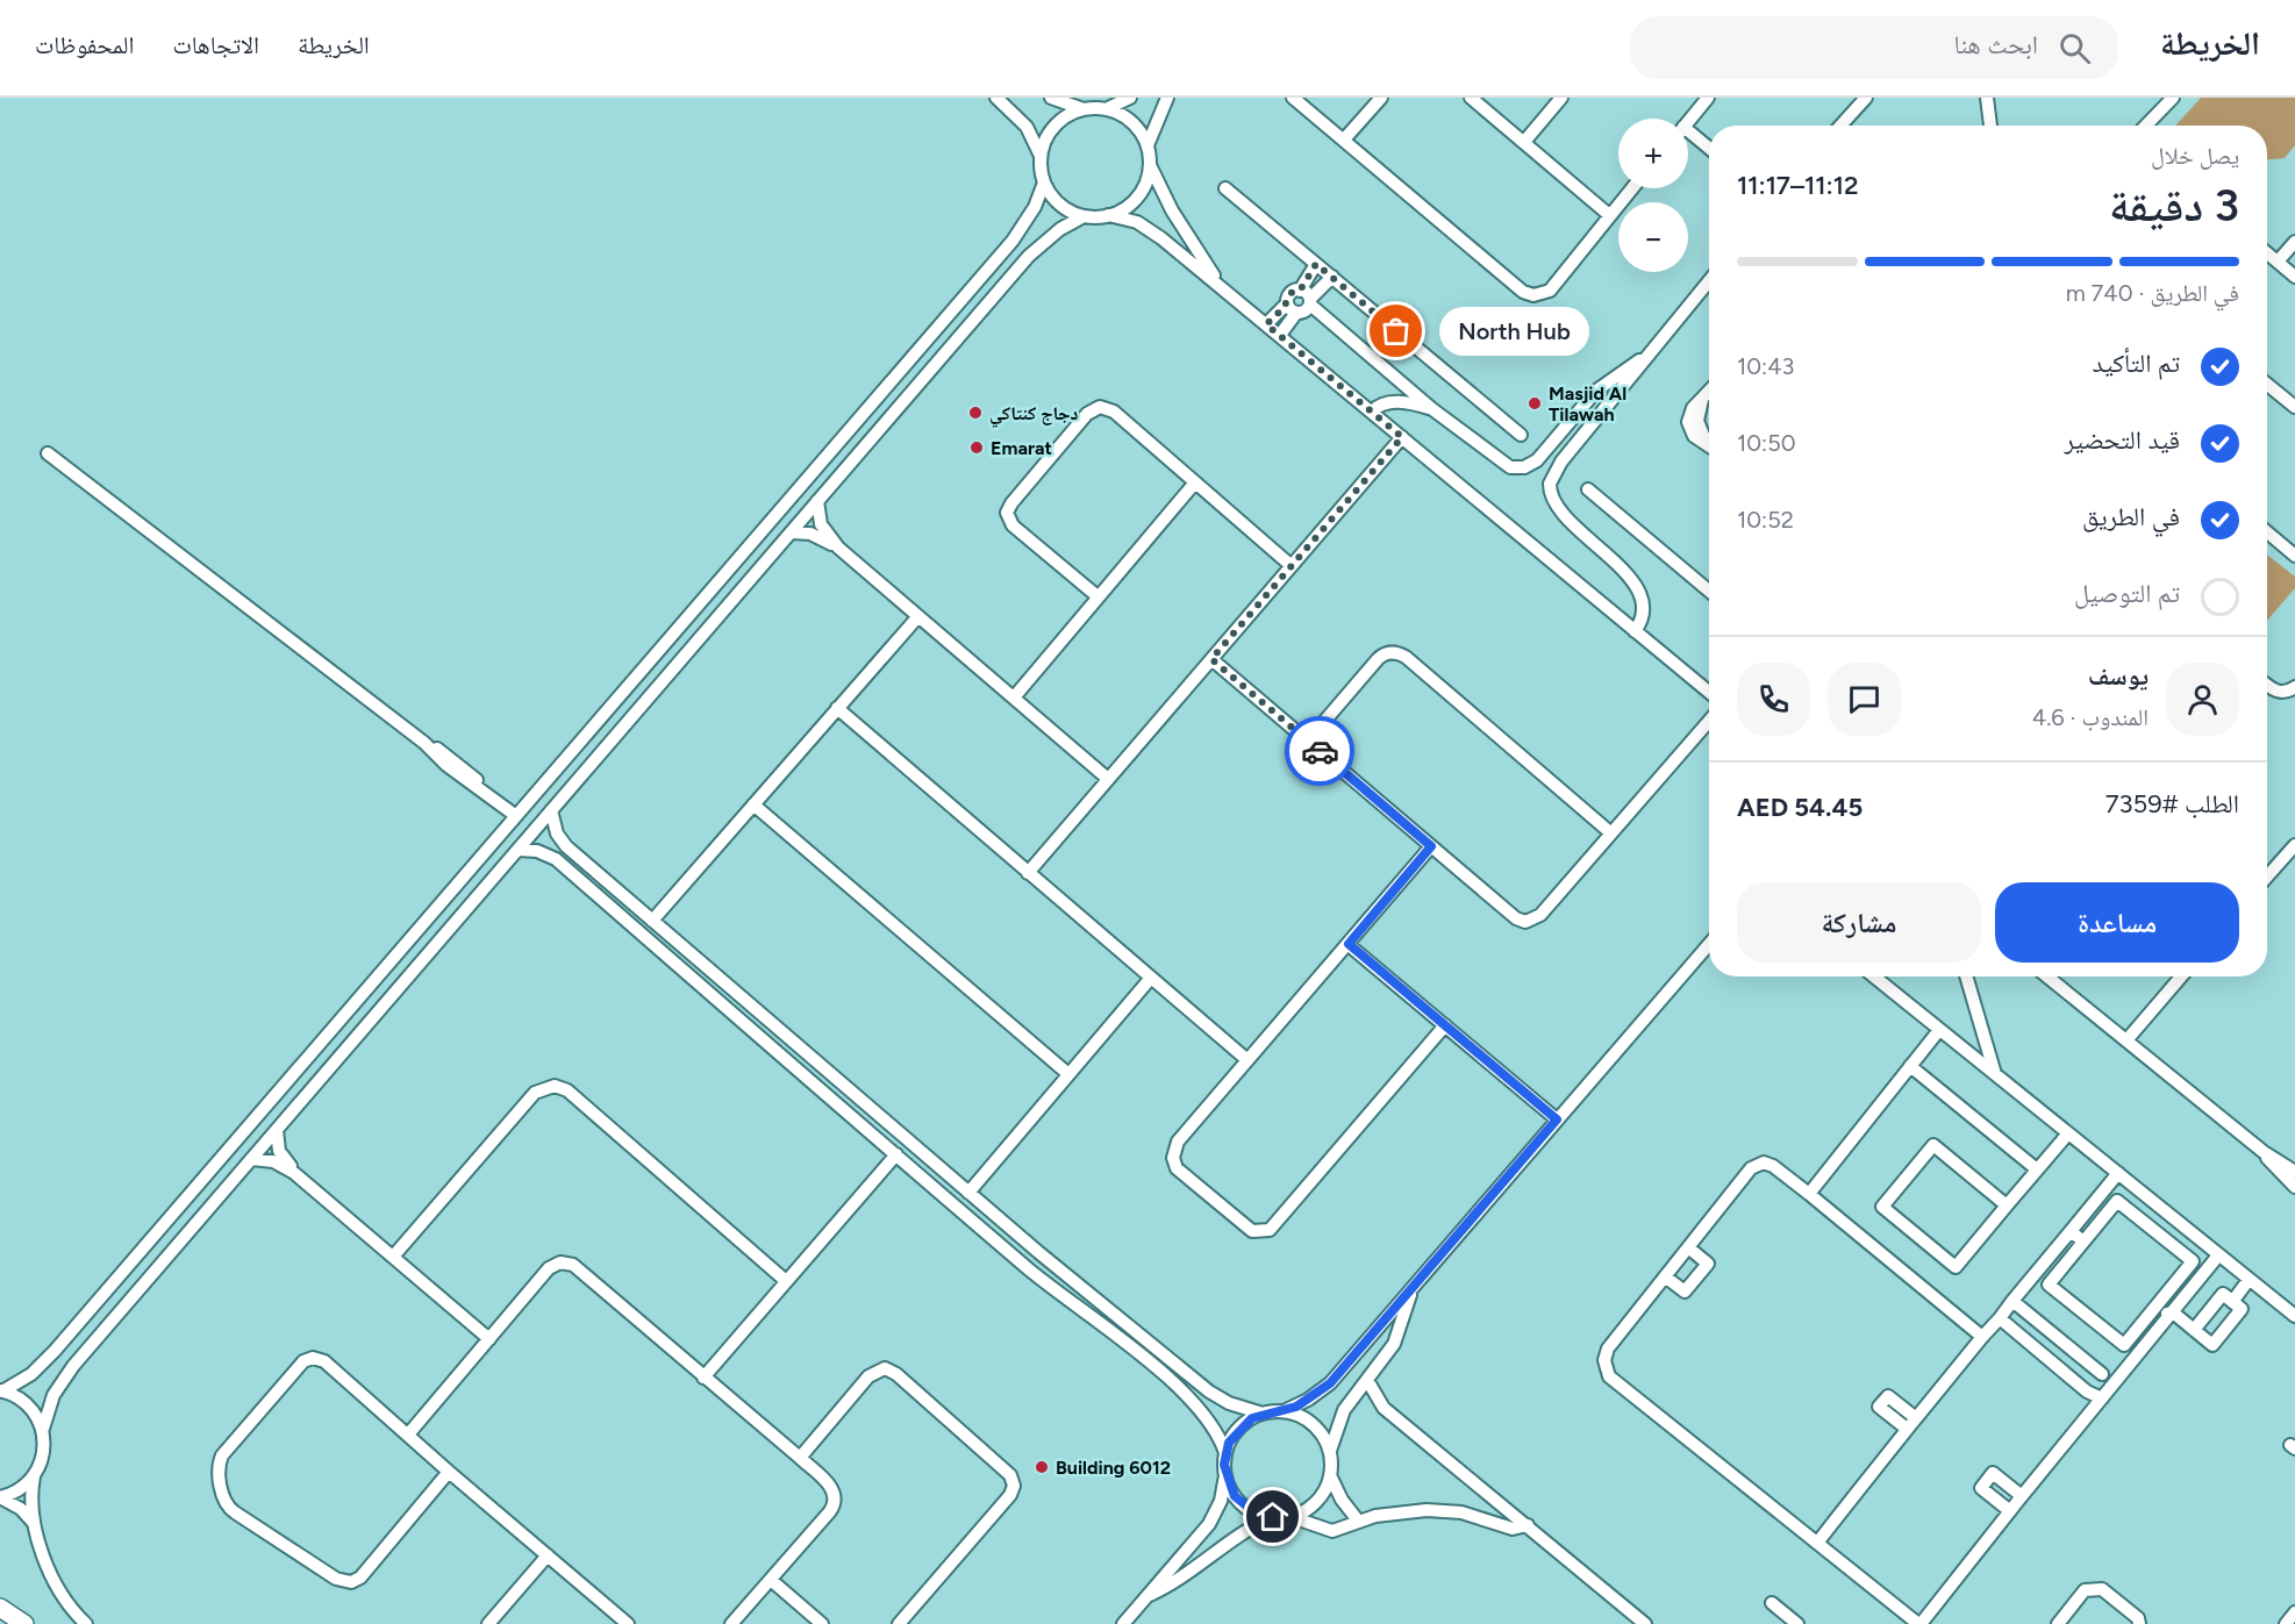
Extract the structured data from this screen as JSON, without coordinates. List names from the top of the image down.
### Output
{
  "places": [
    "North Hub",
    "Masjid Al Tilawah",
    "دجاج كنتاكي",
    "Emarat",
    "Building 6012"
  ],
  "page": {
    "header": "الخريطة",
    "search": "ابحث هنا",
    "nav": ["الخريطة", "الاتجاهات", "المحفوظات"],
    "map_buttons": ["+", "−"],
    "heading": ["3 دقيقة", "يصل خلال", "11:12–11:17"],
    "panel": [
      "يوسف",
      "المندوب · 4.6",
      "الطلب #7359",
      "AED 54.45"
    ],
    "bar": "في الطريق · 740 m",
    "bubble": "North Hub",
    "list": [
      ["تم التأكيد", "10:43"],
      ["قيد التحضير", "10:50"],
      ["في الطريق", "10:52"],
      "تم التوصيل"
    ],
    "buttons": ["مساعدة", "مشاركة"]
  }
}
